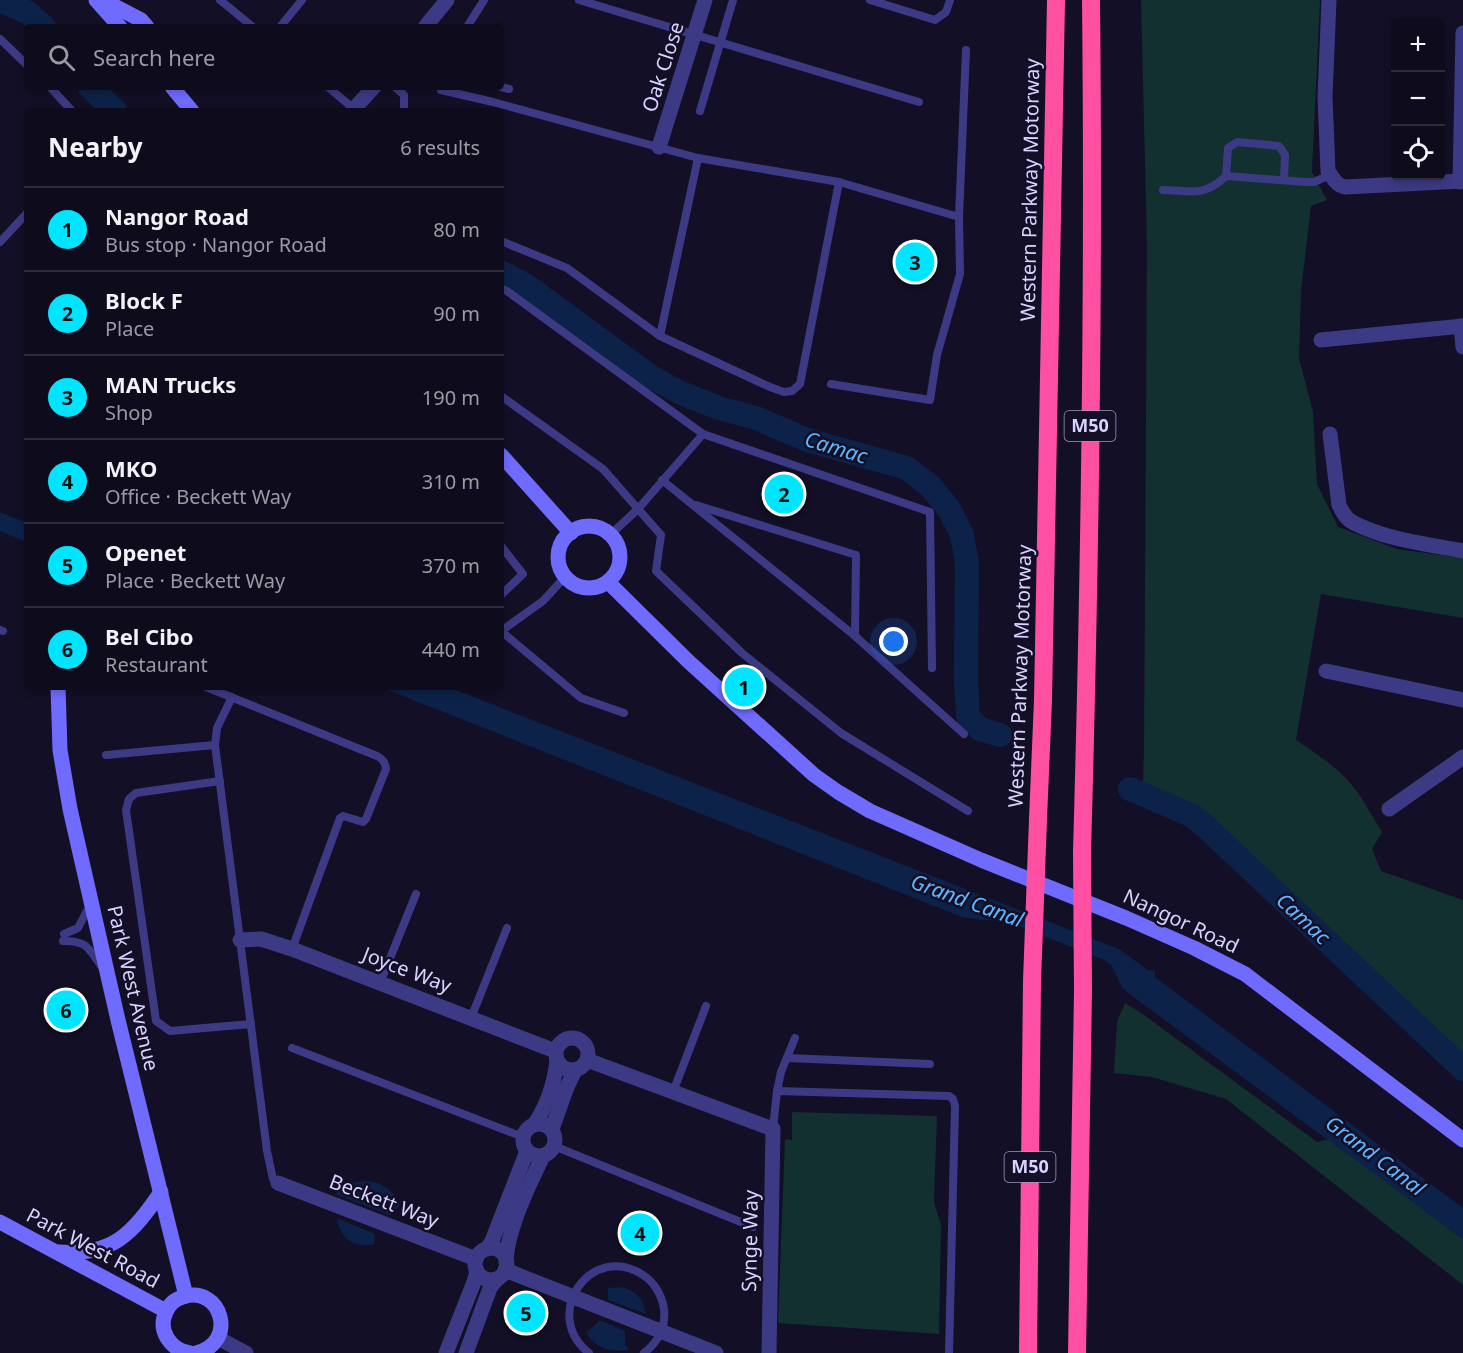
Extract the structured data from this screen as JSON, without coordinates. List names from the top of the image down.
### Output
{
  "streets": {
    "highway": ["Western Parkway Motorway", "M50"],
    "main road": ["Nangor Road", "Park West Avenue", "Park West Road"],
    "street": [
      "Oak Close",
      "Joyce Way",
      "Beckett Way",
      "Synge Way"
    ]
  },
  "crossings": [
    ["Park West Avenue", "Park West Road"]
  ],
  "water": ["Camac", "Grand Canal"],
  "page": {
    "map_buttons": ["+", "−"],
    "search": "Search here",
    "heading": ["Nearby", "6 results"],
    "list": [
      {
        "mark": "1",
        "name": "Nangor Road",
        "note": "Bus stop · Nangor Road",
        "value": "80 m"
      },
      {
        "mark": "2",
        "name": "Block F",
        "note": "Place",
        "value": "90 m"
      },
      {
        "mark": "3",
        "name": "MAN Trucks",
        "note": "Shop",
        "value": "190 m"
      },
      {
        "mark": "4",
        "name": "MKO",
        "note": "Office · Beckett Way",
        "value": "310 m"
      },
      {
        "mark": "5",
        "name": "Openet",
        "note": "Place · Beckett Way",
        "value": "370 m"
      },
      {
        "mark": "6",
        "name": "Bel Cibo",
        "note": "Restaurant",
        "value": "440 m"
      }
    ],
    "pins": [
      "3",
      "2",
      "1",
      "6",
      "4",
      "5"
    ]
  }
}
